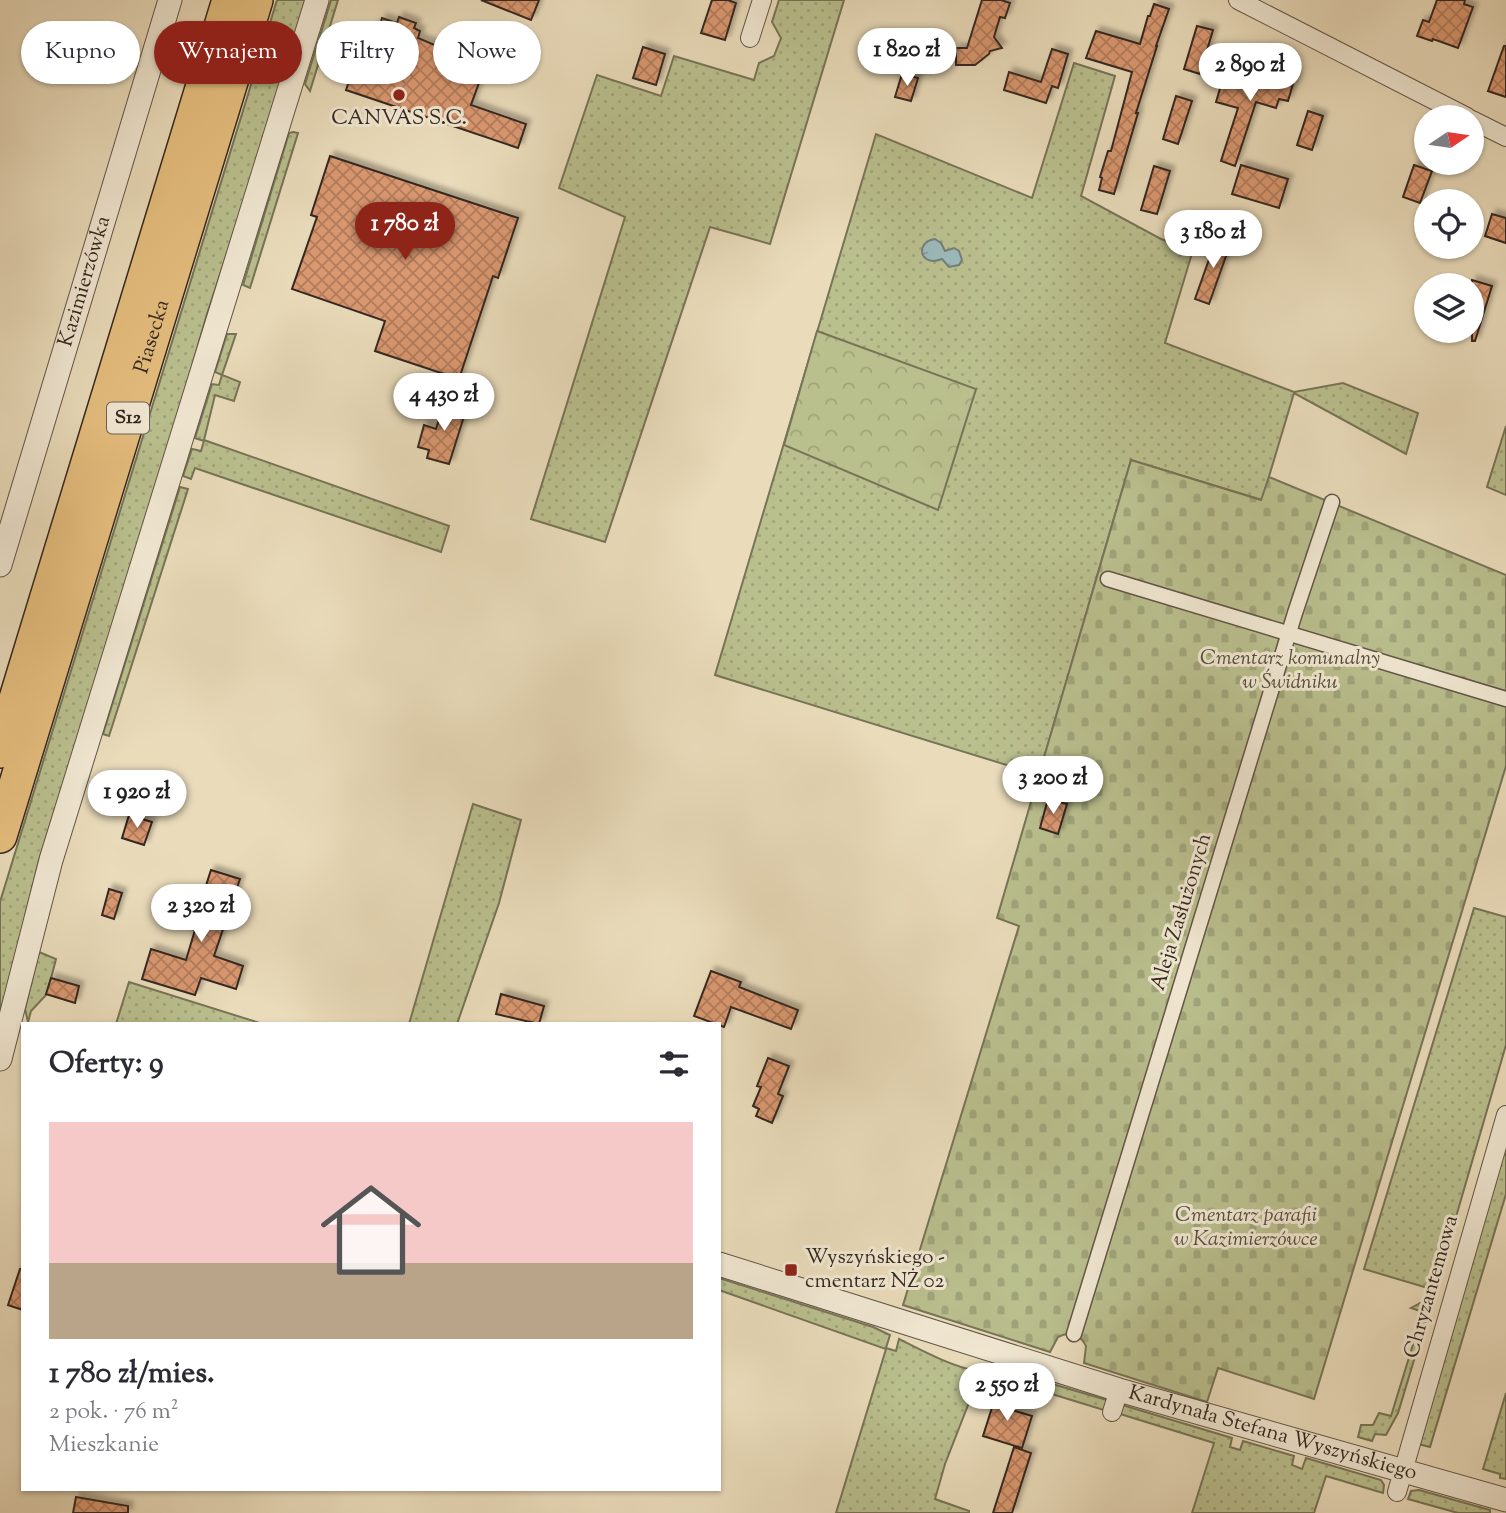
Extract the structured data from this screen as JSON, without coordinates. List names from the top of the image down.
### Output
{
  "streets": {
    "highway": ["Piasecka", "S12"],
    "street": [
      "Kazimierzówka",
      "Aleja Zasłużonych",
      "Chryzantemowa",
      "Kardynała Stefana Wyszyńskiego"
    ]
  },
  "crossings": [
    ["Chryzantemowa", "Kardynała Stefana Wyszyńskiego"]
  ],
  "parks": ["Cmentarz komunalny w Świdniku", "Cmentarz parafii w Kazimierzówce"],
  "places": {
    "other": ["CANVAS S.C."],
    "transit": ["Wyszyńskiego - cmentarz NŻ 02"]
  },
  "north": "right",
  "page": {
    "chip": [
      "Kupno",
      "Wynajem",
      "Filtry",
      "Nowe"
    ],
    "price": [
      "1 820 zł",
      "2 890 zł",
      "1 780 zł",
      "3 180 zł",
      "4 430 zł",
      "3 200 zł",
      "1 920 zł",
      "2 320 zł",
      "2 550 zł"
    ],
    "heading": "Oferty: 9",
    "list": [
      {
        "name": "1 780 zł/mies.",
        "note": "2 pok. · 76 m² · Mieszkanie"
      }
    ]
  }
}
